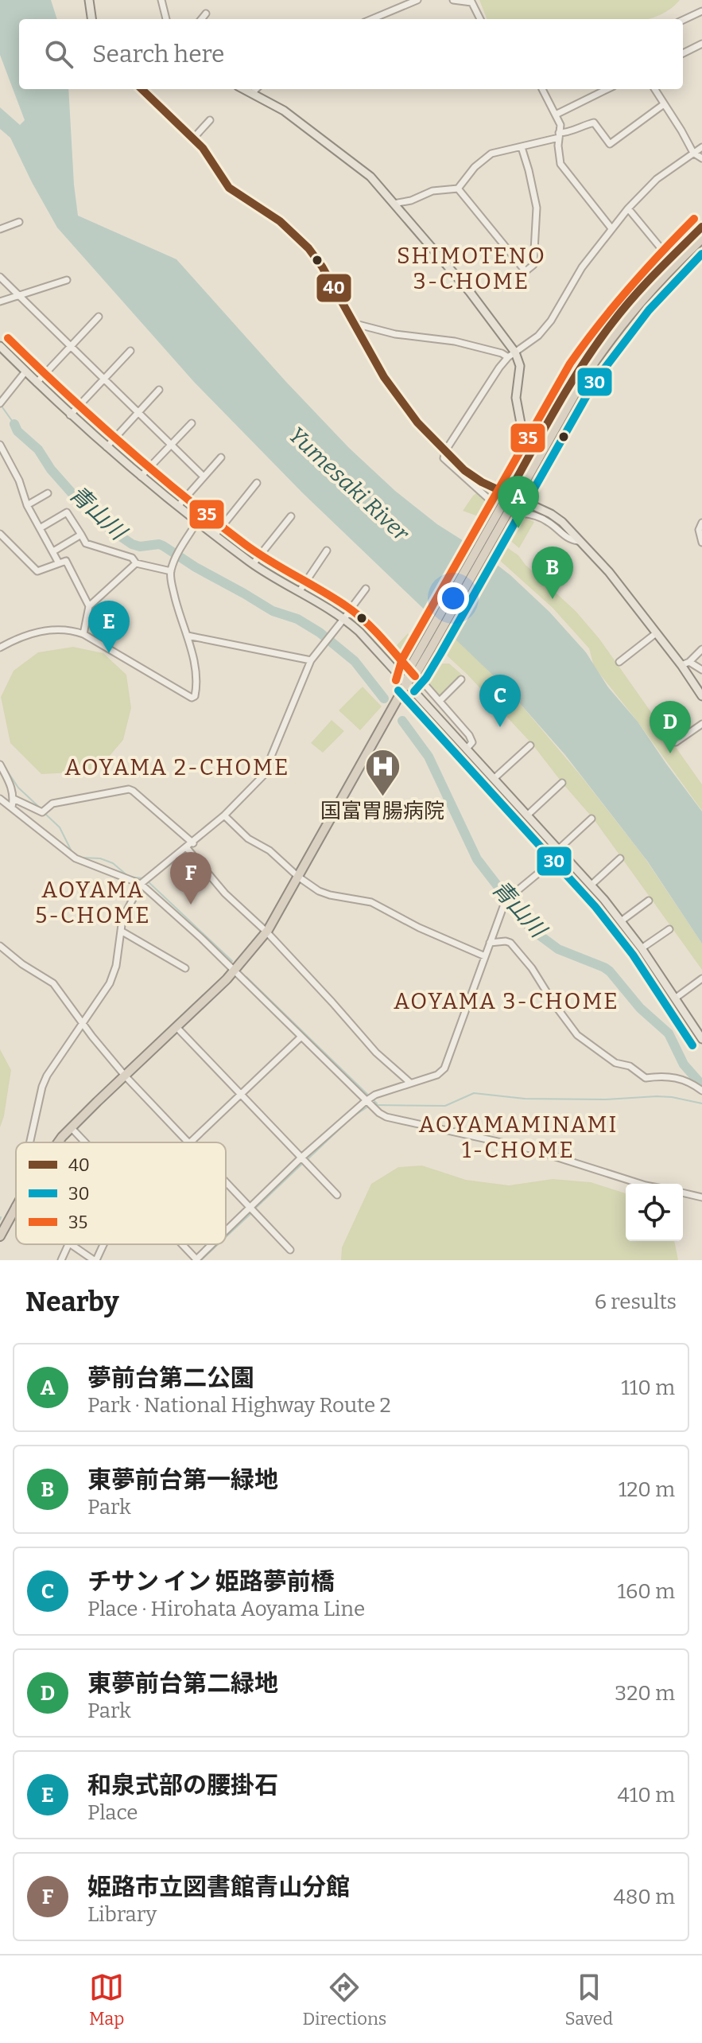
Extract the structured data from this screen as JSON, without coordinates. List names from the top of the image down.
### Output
{
  "districts": [
    "SHIMOTENO 3-CHOME",
    "AOYAMA 2-CHOME",
    "AOYAMA 5-CHOME",
    "AOYAMA 3-CHOME",
    "AOYAMAMINAMI 1-CHOME"
  ],
  "water": ["Yumesaki River", "青山川"],
  "places": {
    "hospital": ["国富胃腸病院"]
  },
  "lines": ["transit line 40", "transit line 35", "transit line 30"],
  "legend": ["40", "30", "35"],
  "page": {
    "search": "Search here",
    "pins": [
      "A",
      "B",
      "E",
      "C",
      "D",
      "F"
    ],
    "heading": ["Nearby", "6 results"],
    "list": [
      {
        "mark": "A",
        "name": "夢前台第二公園",
        "note": "Park · National Highway Route 2",
        "value": "110 m"
      },
      {
        "mark": "B",
        "name": "東夢前台第一緑地",
        "note": "Park",
        "value": "120 m"
      },
      {
        "mark": "C",
        "name": "チサン イン 姫路夢前橋",
        "note": "Place · Hirohata Aoyama Line",
        "value": "160 m"
      },
      {
        "mark": "D",
        "name": "東夢前台第二緑地",
        "note": "Park",
        "value": "320 m"
      },
      {
        "mark": "E",
        "name": "和泉式部の腰掛石",
        "note": "Place",
        "value": "410 m"
      },
      {
        "mark": "F",
        "name": "姫路市立図書館青山分館",
        "note": "Library",
        "value": "480 m"
      }
    ],
    "nav": ["Map", "Directions", "Saved"]
  }
}
